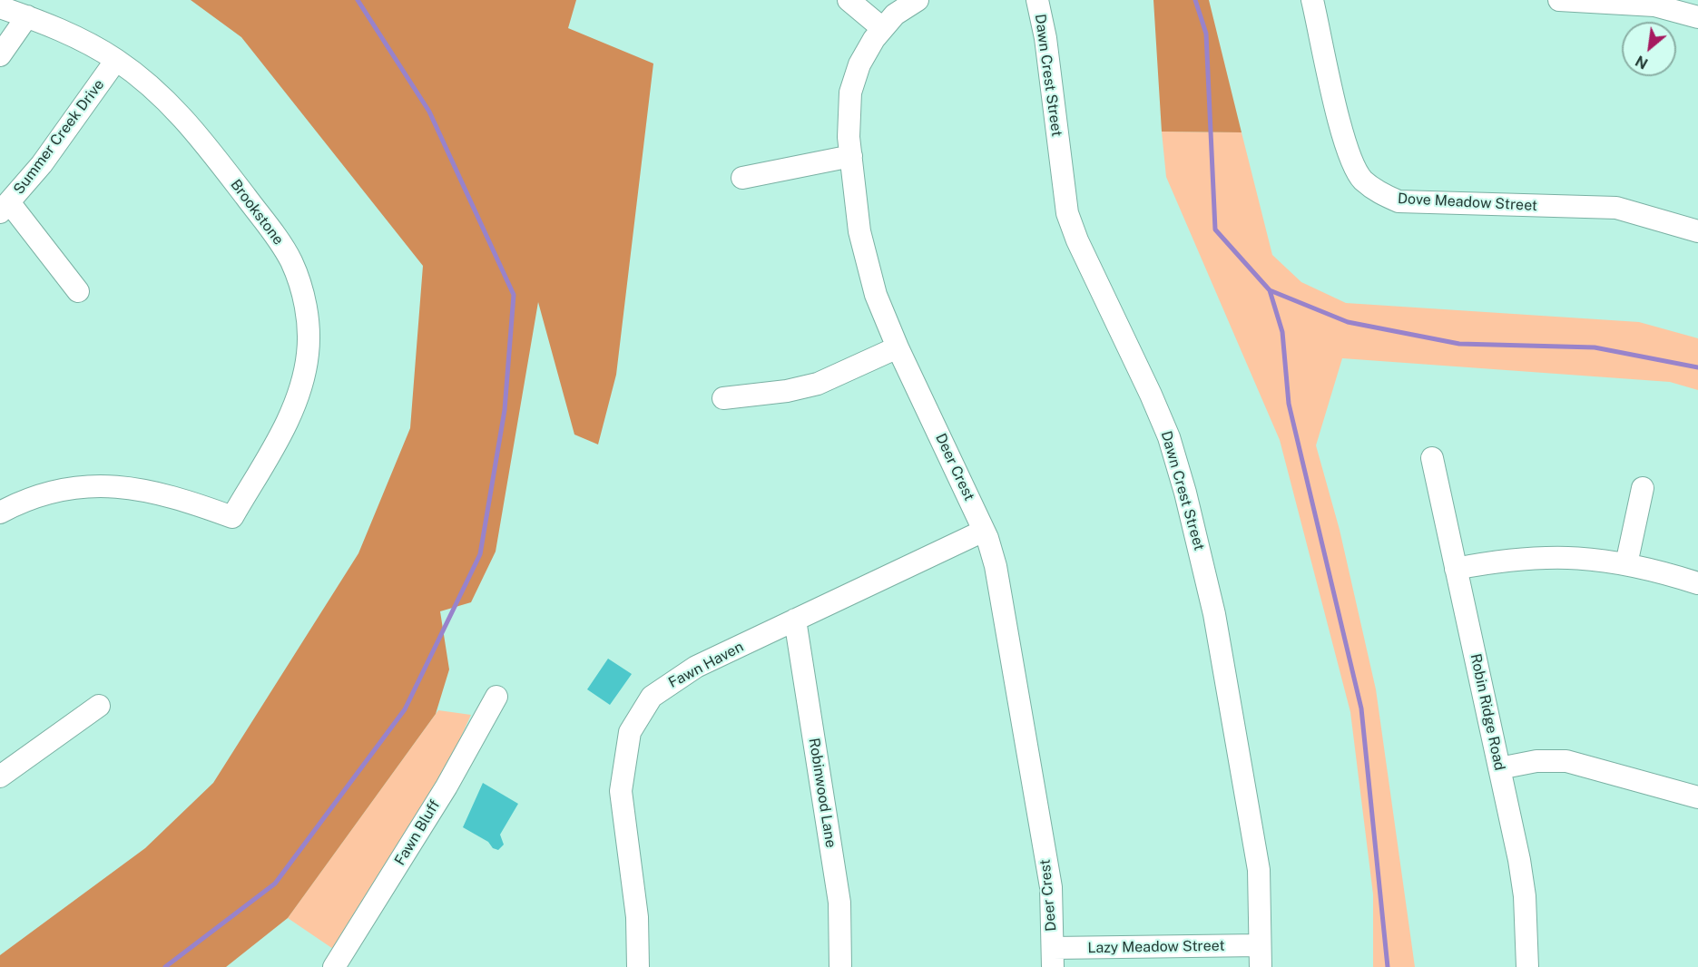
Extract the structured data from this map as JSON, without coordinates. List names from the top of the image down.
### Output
{
  "streets": {
    "street": [
      "Dawn Crest Street",
      "Summer Creek Drive",
      "Dove Meadow Street",
      "Brookstone",
      "Deer Crest",
      "Fawn Haven",
      "Robin Ridge Road",
      "Robinwood Lane",
      "Fawn Bluff",
      "Lazy Meadow Street"
    ]
  },
  "crossings": [
    ["Dawn Crest Street", "Lazy Meadow Street"],
    ["Summer Creek Drive", "Brookstone"],
    ["Deer Crest", "Fawn Haven"],
    ["Deer Crest", "Lazy Meadow Street"],
    ["Fawn Haven", "Robinwood Lane"]
  ],
  "north": "bottom left"
}
